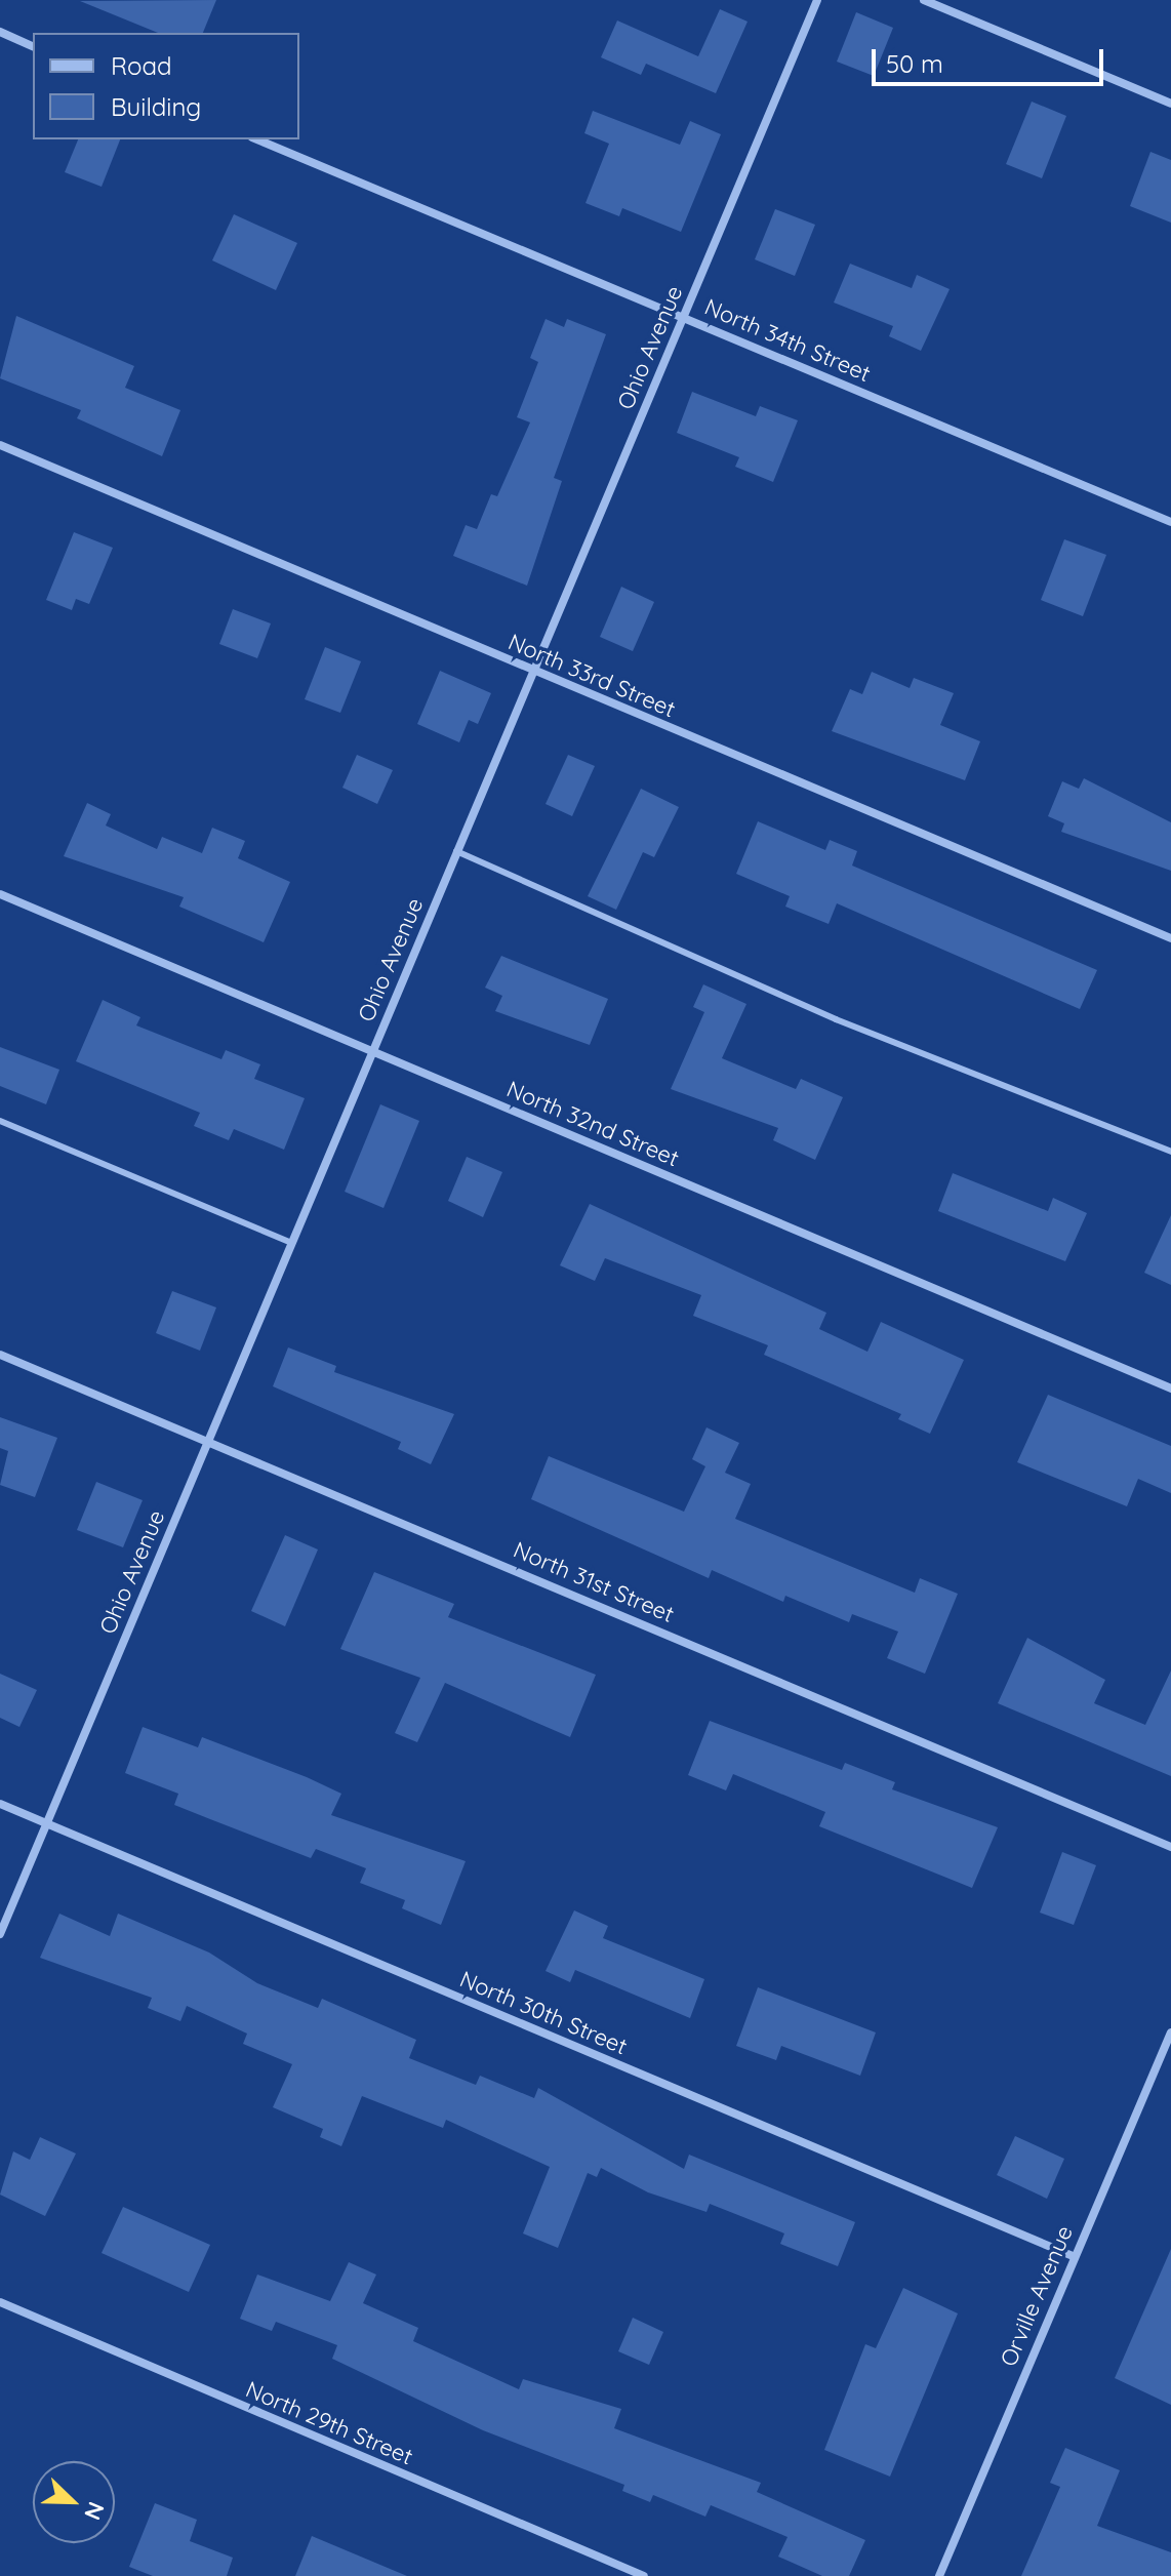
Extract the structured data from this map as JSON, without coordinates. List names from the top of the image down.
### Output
{
  "streets": {
    "street": [
      "North 34th Street",
      "Ohio Avenue",
      "North 33rd Street",
      "North 32nd Street",
      "North 31st Street",
      "North 30th Street",
      "Orville Avenue",
      "North 29th Street"
    ]
  },
  "crossings": [
    ["North 34th Street", "Ohio Avenue"],
    ["Ohio Avenue", "North 33rd Street"],
    ["Ohio Avenue", "North 32nd Street"],
    ["Ohio Avenue", "North 31st Street"],
    ["Ohio Avenue", "North 30th Street"],
    ["North 30th Street", "Orville Avenue"]
  ],
  "legend": ["Road", "Building"],
  "scale_bar": "50 m",
  "north": "bottom right"
}
